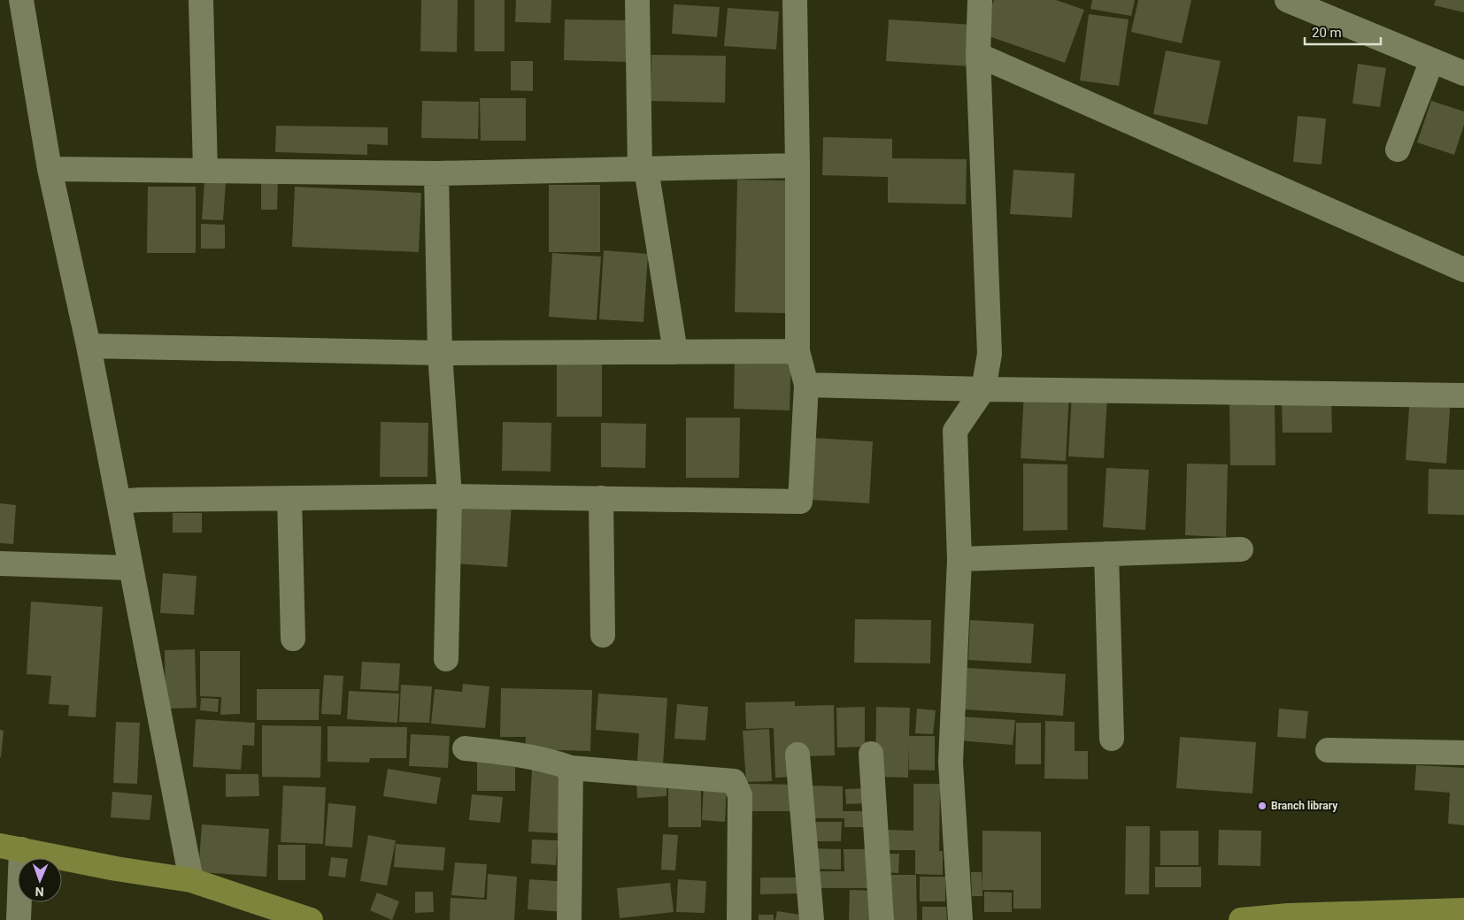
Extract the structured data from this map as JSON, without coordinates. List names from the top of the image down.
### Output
{
  "places": ["Branch library"],
  "scale_bar": "20 m",
  "north": "bottom"
}
